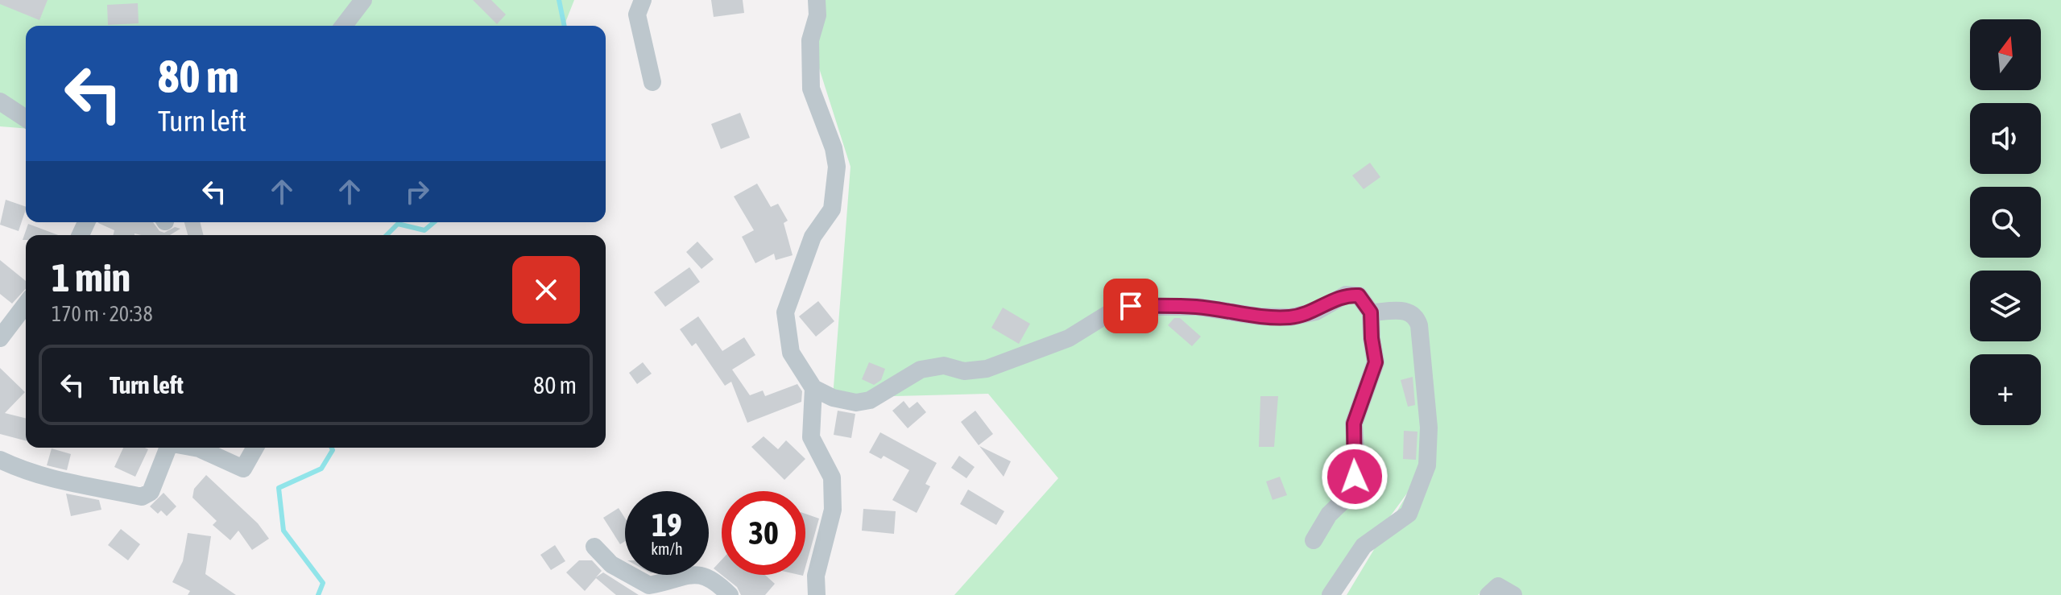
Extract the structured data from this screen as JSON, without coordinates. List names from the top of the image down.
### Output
{
  "north": "top",
  "page": {
    "map_buttons": "+",
    "turn": ["80 m", "Turn left"],
    "heading": ["1 min", "170 m · 20:38"],
    "list": [
      {
        "name": "Turn left",
        "value": "80 m"
      }
    ],
    "speed": "19 km/h",
    "limit": "30"
  }
}
